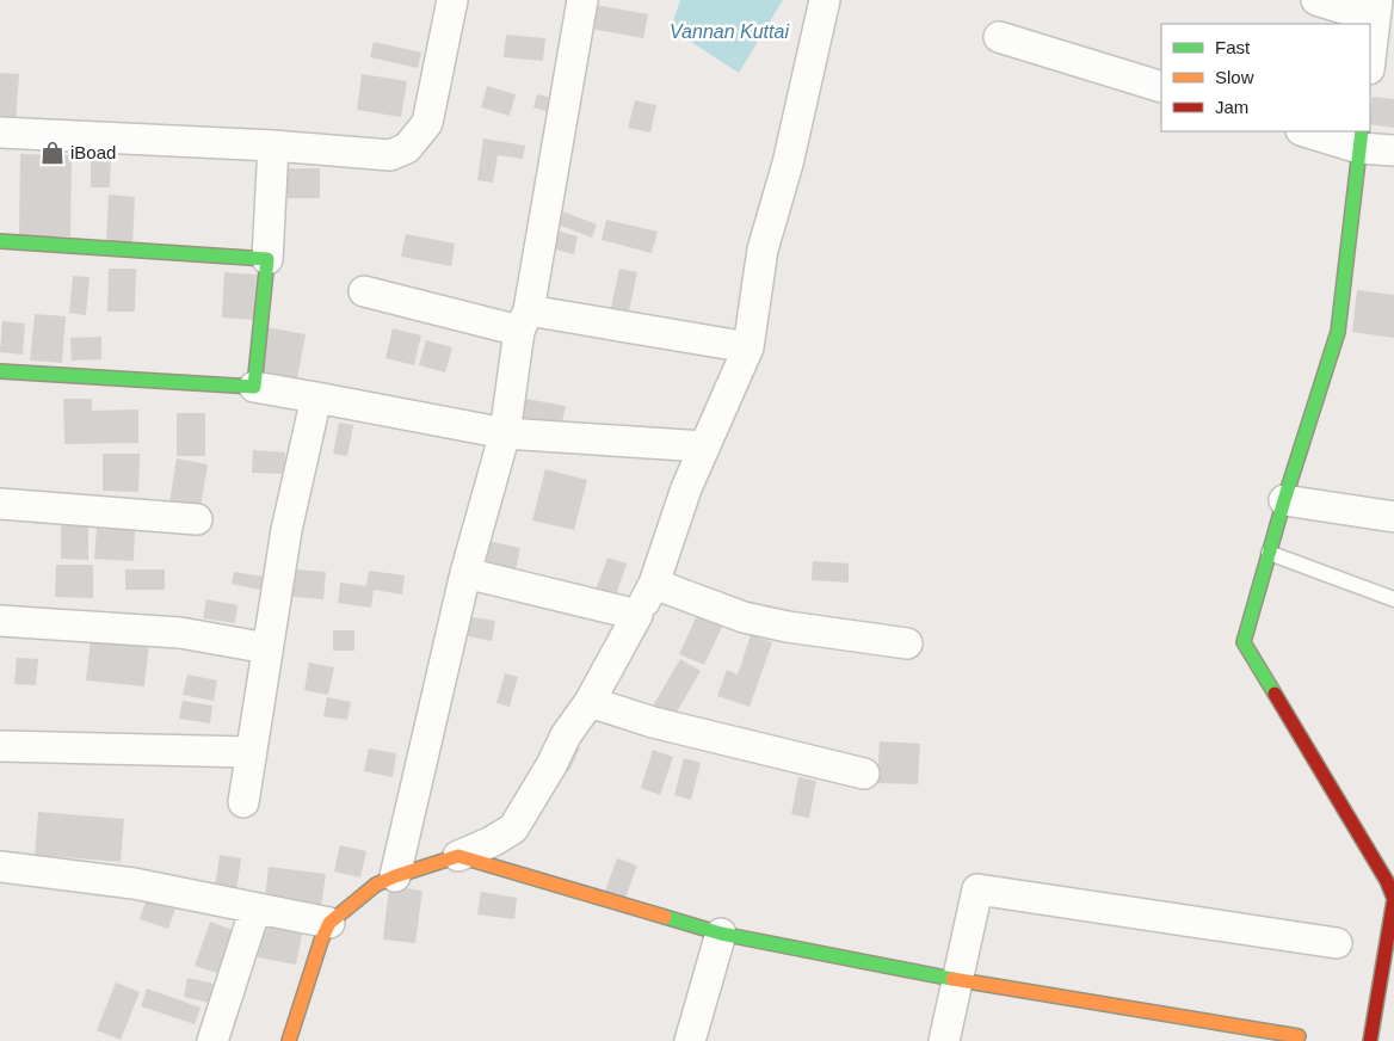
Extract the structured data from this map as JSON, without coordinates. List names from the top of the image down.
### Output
{
  "water": ["Vannan Kuttai"],
  "places": {
    "shop": ["iBoad"]
  },
  "legend": ["Fast", "Slow", "Jam"]
}
